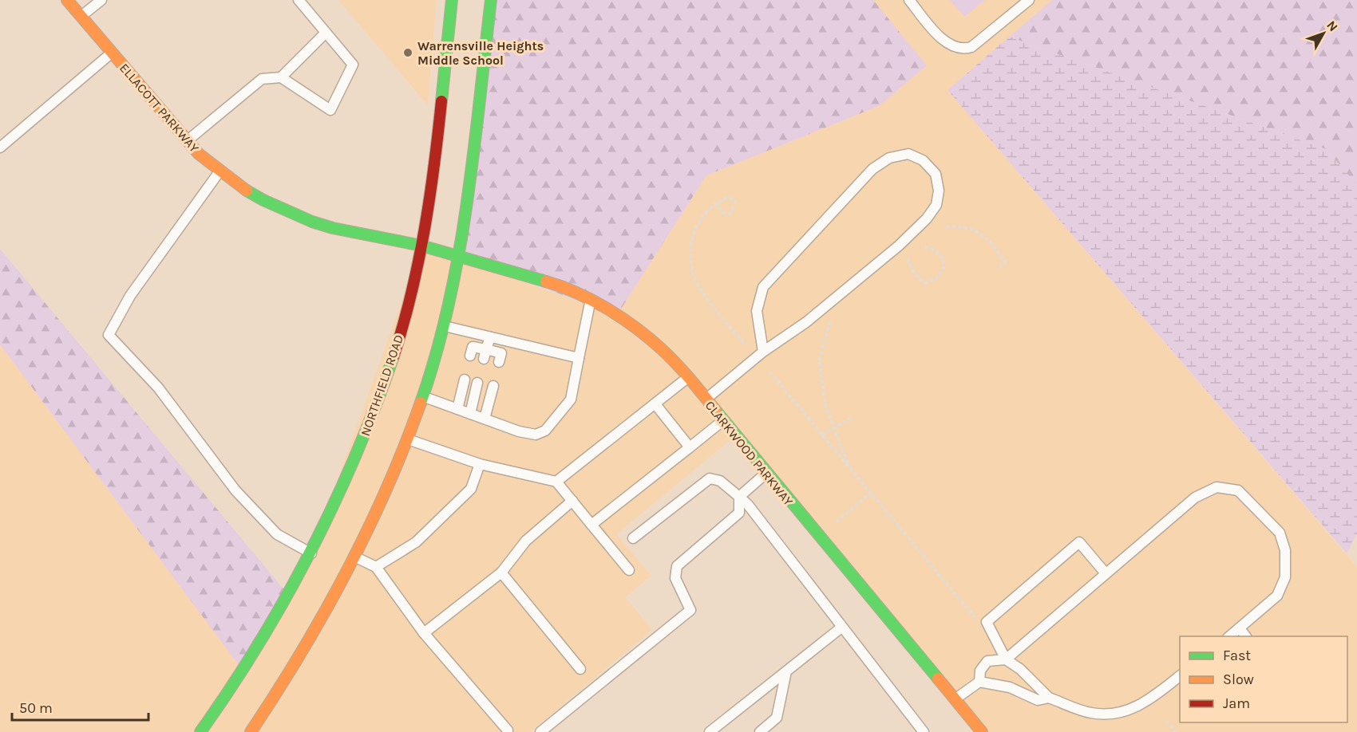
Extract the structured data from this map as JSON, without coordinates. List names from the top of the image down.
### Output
{
  "streets": {
    "main road": ["ELLACOTT PARKWAY", "NORTHFIELD ROAD", "CLARKWOOD PARKWAY"]
  },
  "crossings": [
    ["ELLACOTT PARKWAY", "NORTHFIELD ROAD"],
    ["ELLACOTT PARKWAY", "CLARKWOOD PARKWAY"]
  ],
  "places": ["Warrensville Heights Middle School"],
  "legend": ["Fast", "Slow", "Jam"],
  "scale_bar": "50 m",
  "north": "top right"
}
